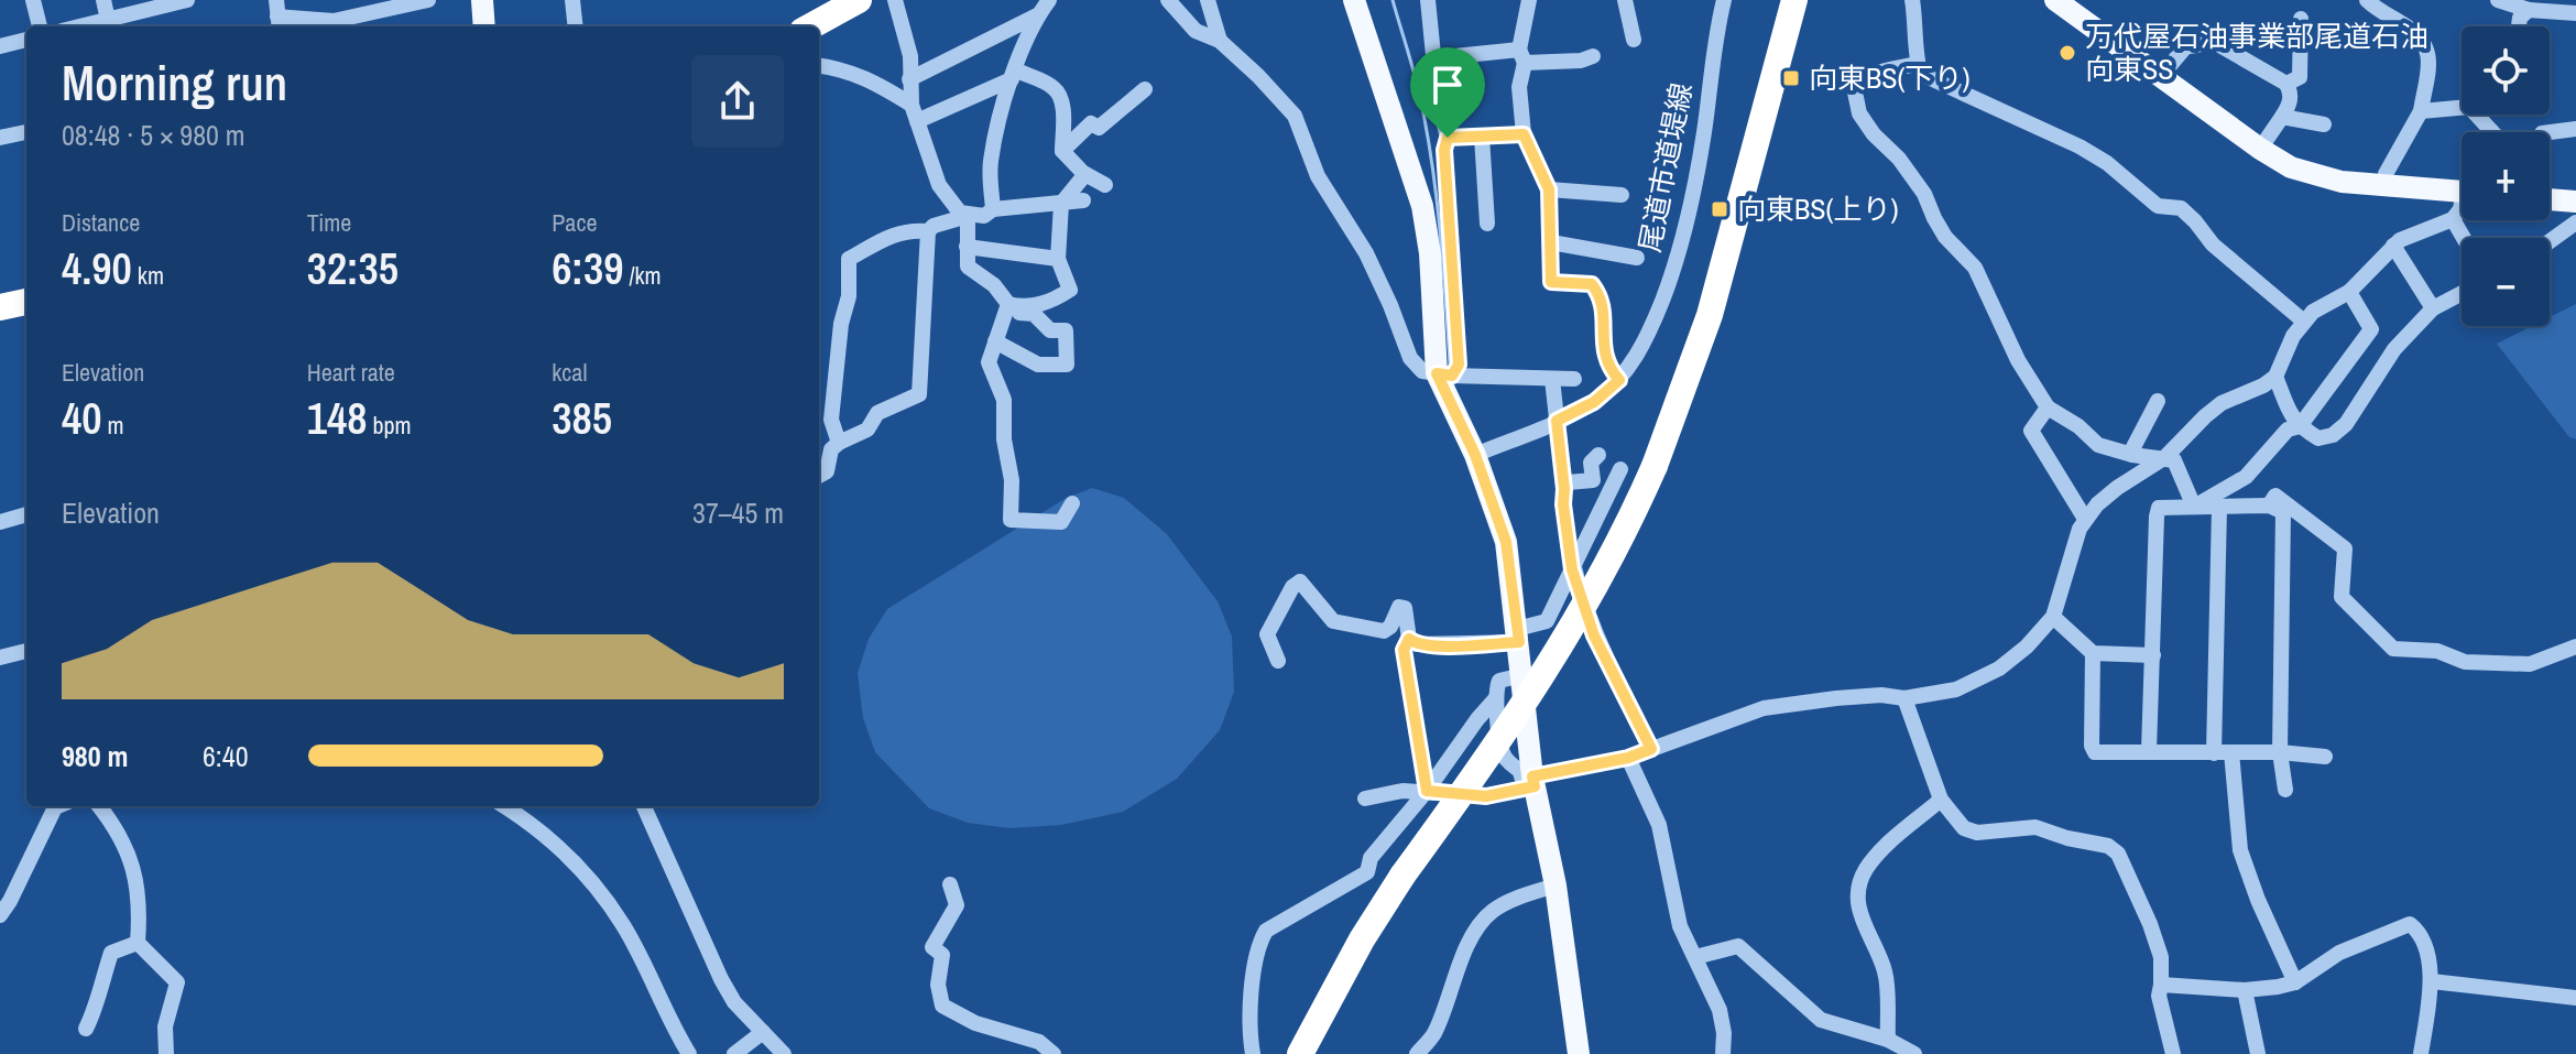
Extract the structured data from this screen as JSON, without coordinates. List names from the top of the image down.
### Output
{
  "streets": {
    "street": ["尾道市道堤線"]
  },
  "places": {
    "other": ["万代屋石油事業部尾道石油 向東SS"],
    "transit": ["向東BS(下り)", "向東BS(上り)"]
  },
  "page": {
    "map_buttons": ["+", "−"],
    "heading": ["Morning run", "08:48 · 5 × 980 m"],
    "stats": [
      ["Distance", "4.90 km"],
      ["Time", "32:35"],
      ["Pace", "6:39 /km"],
      ["Elevation", "40 m"],
      ["Heart rate", "148 bpm"],
      ["kcal", "385"]
    ],
    "chart": ["Elevation", "37–45 m"],
    "list": [
      {
        "name": "980 m",
        "note": "6:40"
      }
    ]
  }
}
